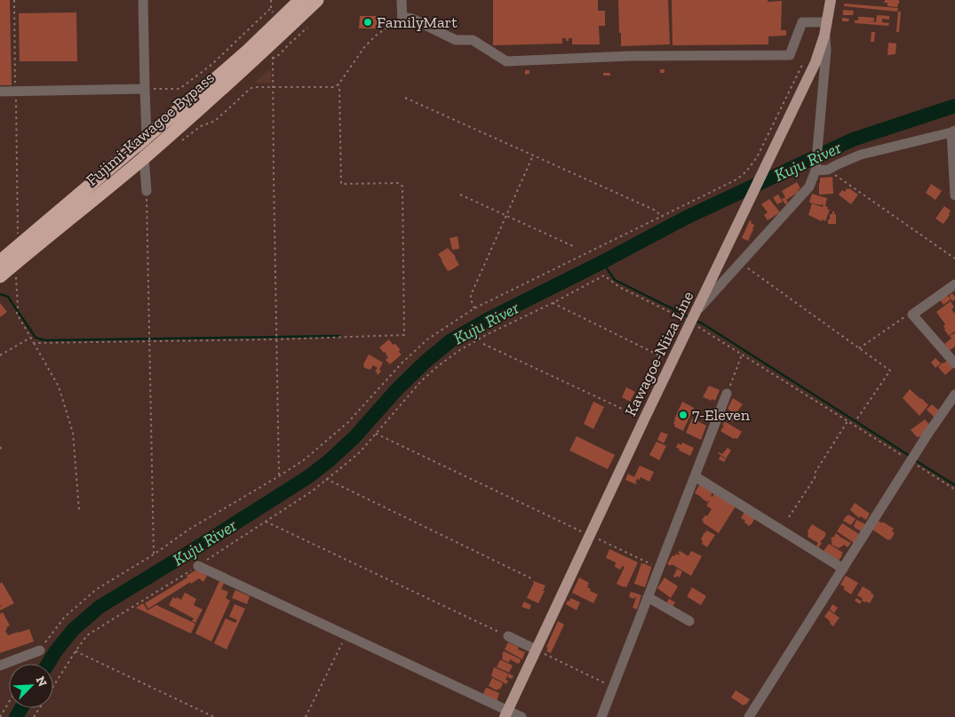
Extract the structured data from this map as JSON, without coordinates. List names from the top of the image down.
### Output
{
  "streets": {
    "highway": ["Fujimi-Kawagoe Bypass"],
    "main road": ["Kawagoe-Niiza Line"]
  },
  "water": ["Kuju River"],
  "places": ["FamilyMart", "7-Eleven"],
  "north": "top right"
}
